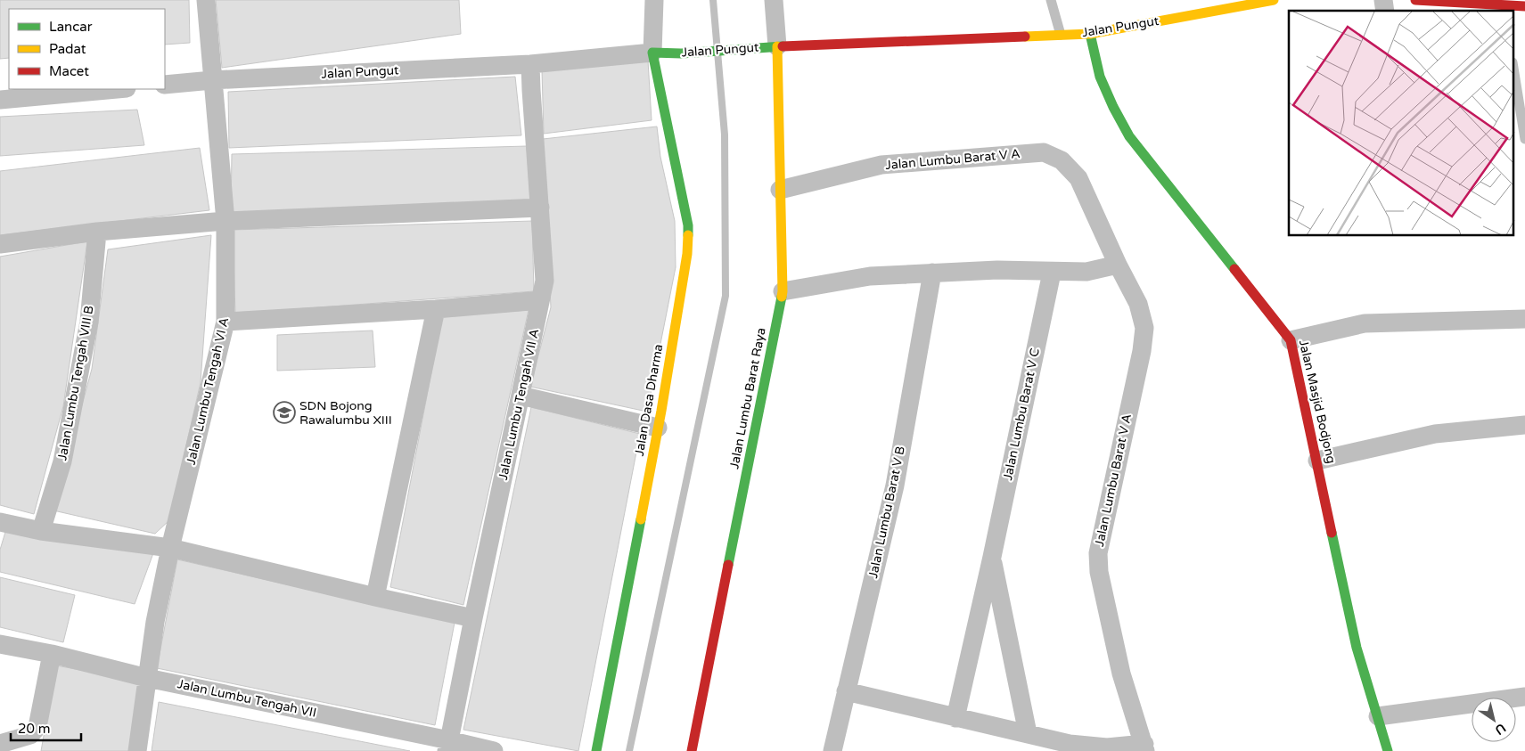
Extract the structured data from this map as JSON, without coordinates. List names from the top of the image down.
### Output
{
  "streets": {
    "street": [
      "Jalan Pungut",
      "Jalan Lumbu Barat V A",
      "Jalan Lumbu Tengah VIII B",
      "Jalan Lumbu Tengah VI A",
      "Jalan Lumbu Barat Raya",
      "Jalan Dasa Dharma",
      "Jalan Masjid Bodjong",
      "Jalan Lumbu Tengah VII A",
      "Jalan Lumbu Barat V C",
      "Jalan Lumbu Barat V B",
      "Jalan Lumbu Tengah VII"
    ]
  },
  "crossings": [
    ["Jalan Pungut", "Jalan Lumbu Tengah VI A"],
    ["Jalan Pungut", "Jalan Lumbu Barat Raya"],
    ["Jalan Pungut", "Jalan Dasa Dharma"],
    ["Jalan Pungut", "Jalan Masjid Bodjong"],
    ["Jalan Pungut", "Jalan Lumbu Tengah VII A"],
    ["Jalan Lumbu Barat V A", "Jalan Lumbu Barat Raya"],
    ["Jalan Lumbu Tengah VI A", "Jalan Lumbu Tengah VII"],
    ["Jalan Lumbu Tengah VII A", "Jalan Lumbu Tengah VII"]
  ],
  "places": {
    "school or university": ["SDN Bojong Rawalumbu XIII"]
  },
  "legend": ["Lancar", "Padat", "Macet"],
  "scale_bar": "20 m",
  "north": "bottom right"
}
